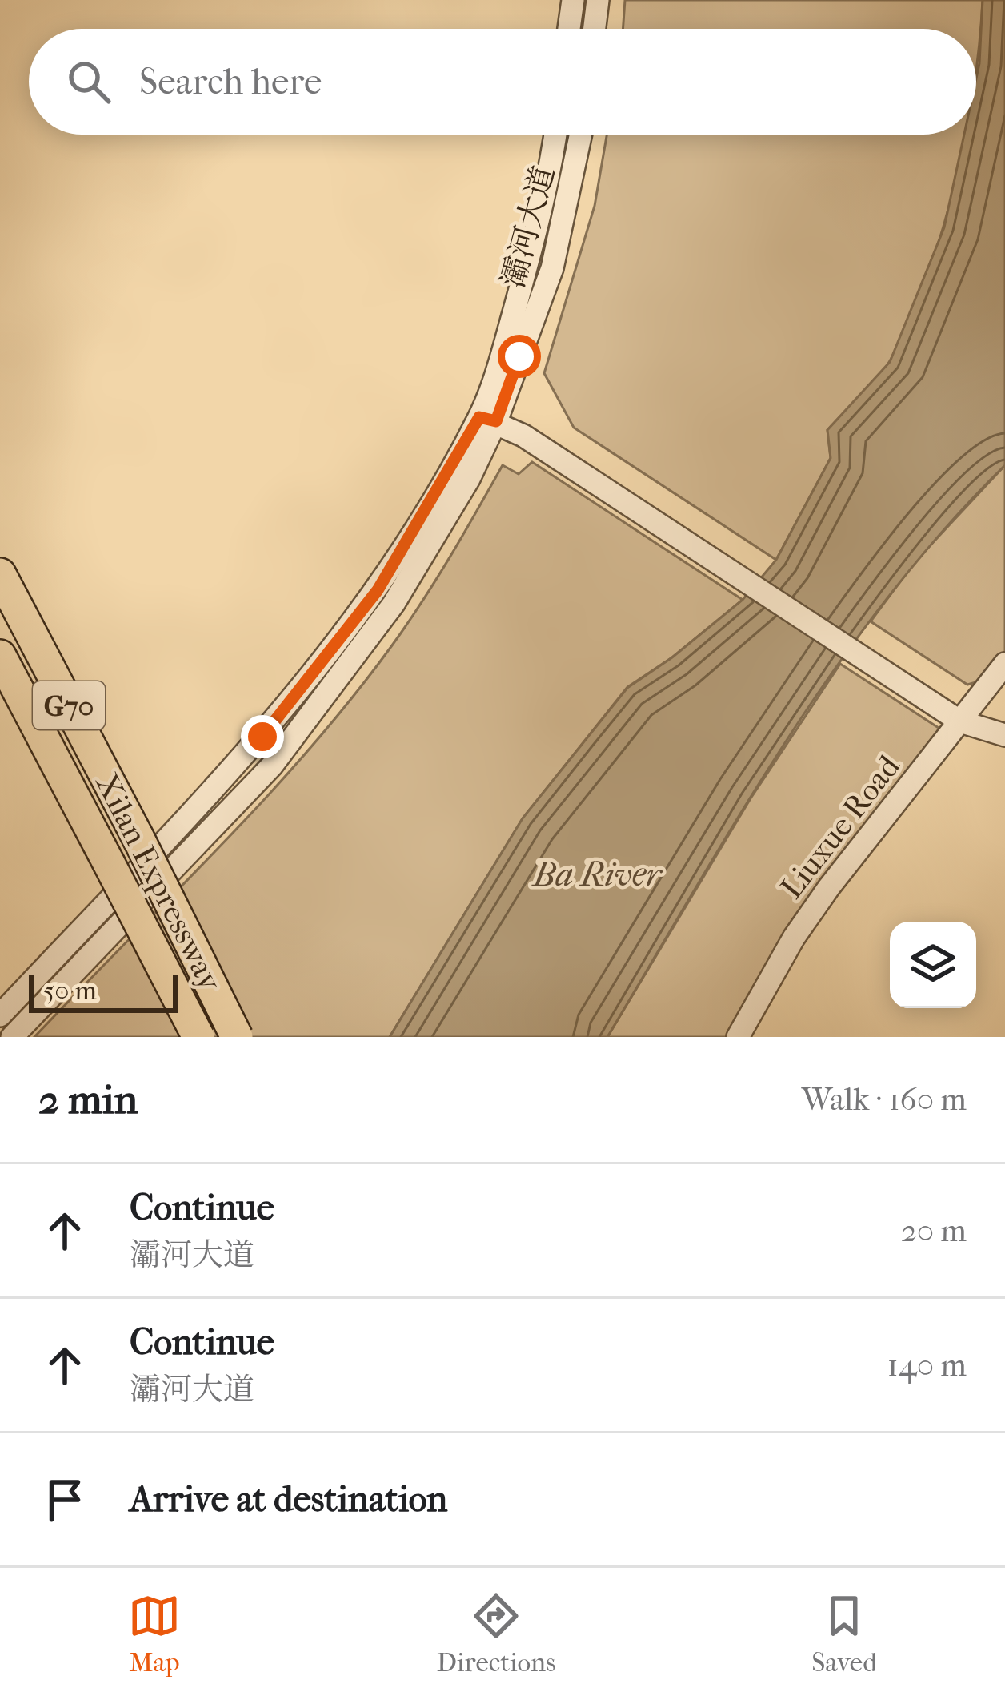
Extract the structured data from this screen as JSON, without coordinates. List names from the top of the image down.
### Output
{
  "streets": {
    "highway": ["G70", "Xilan Expressway"],
    "street": ["灞河大道", "Liuxue Road"]
  },
  "water": ["Ba River"],
  "scale_bar": "50 m",
  "page": {
    "search": "Search here",
    "scale": "50 m",
    "heading": ["2 min", "Walk · 160 m"],
    "list": [
      ["Continue", "灞河大道", "20 m"],
      ["Continue", "灞河大道", "140 m"],
      "Arrive at destination"
    ],
    "nav": ["Map", "Directions", "Saved"]
  }
}
